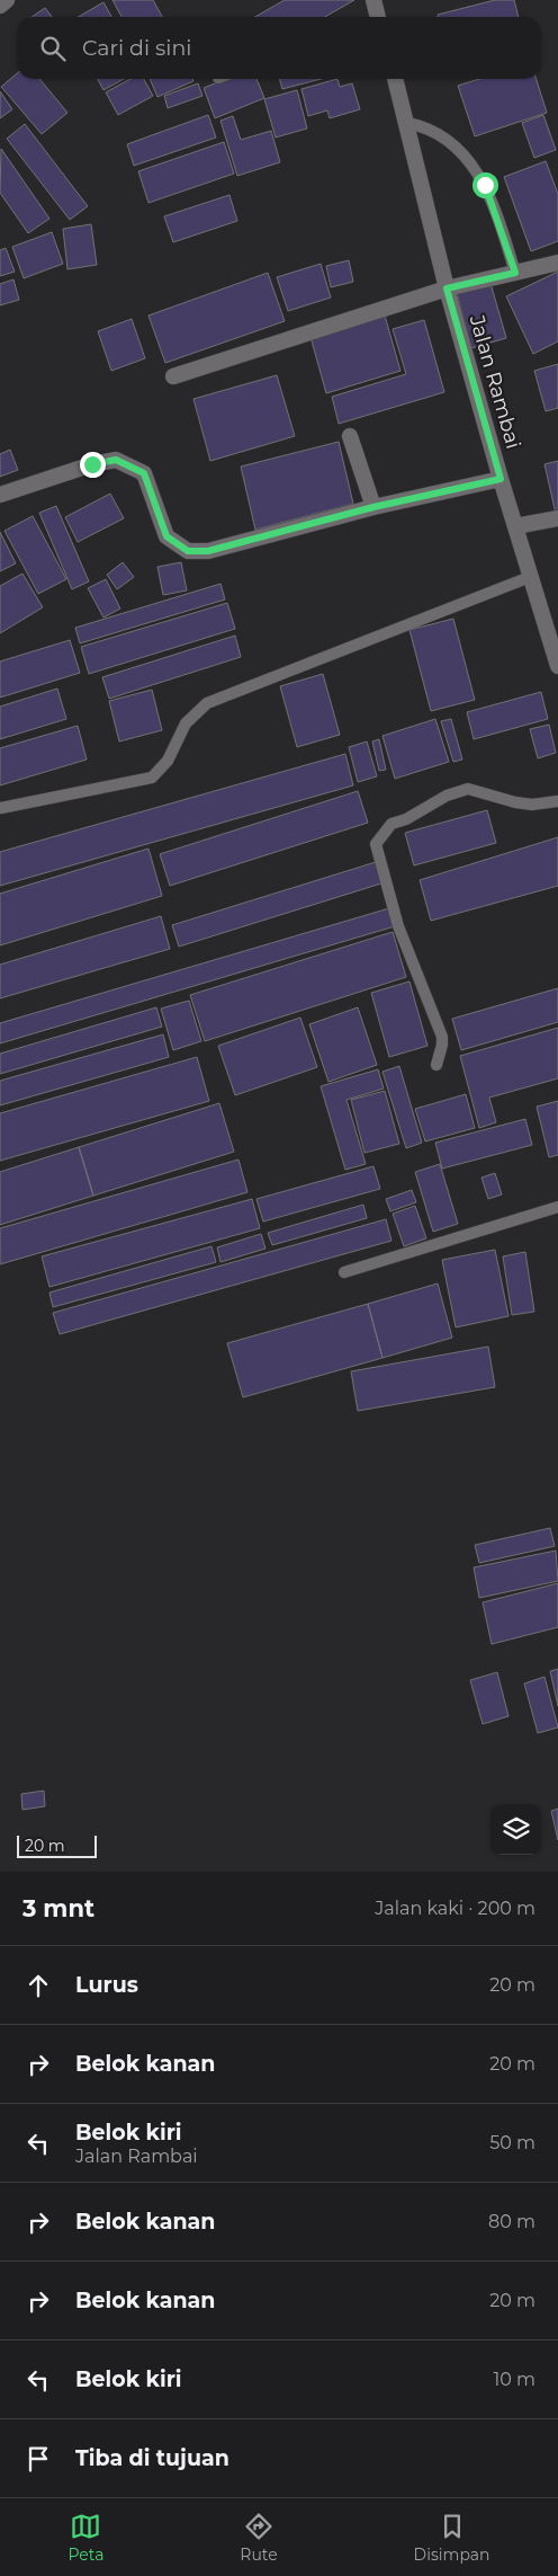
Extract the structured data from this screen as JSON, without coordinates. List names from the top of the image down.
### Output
{
  "streets": {
    "street": ["Jalan Rambai"]
  },
  "scale_bar": "20 m",
  "page": {
    "search": "Cari di sini",
    "scale": "20 m",
    "heading": ["3 mnt", "Jalan kaki · 200 m"],
    "list": [
      ["Lurus", "20 m"],
      ["Belok kanan", "20 m"],
      ["Belok kiri", "Jalan Rambai", "50 m"],
      ["Belok kanan", "80 m"],
      ["Belok kanan", "20 m"],
      ["Belok kiri", "10 m"],
      "Tiba di tujuan"
    ],
    "nav": ["Peta", "Rute", "Disimpan"]
  }
}
